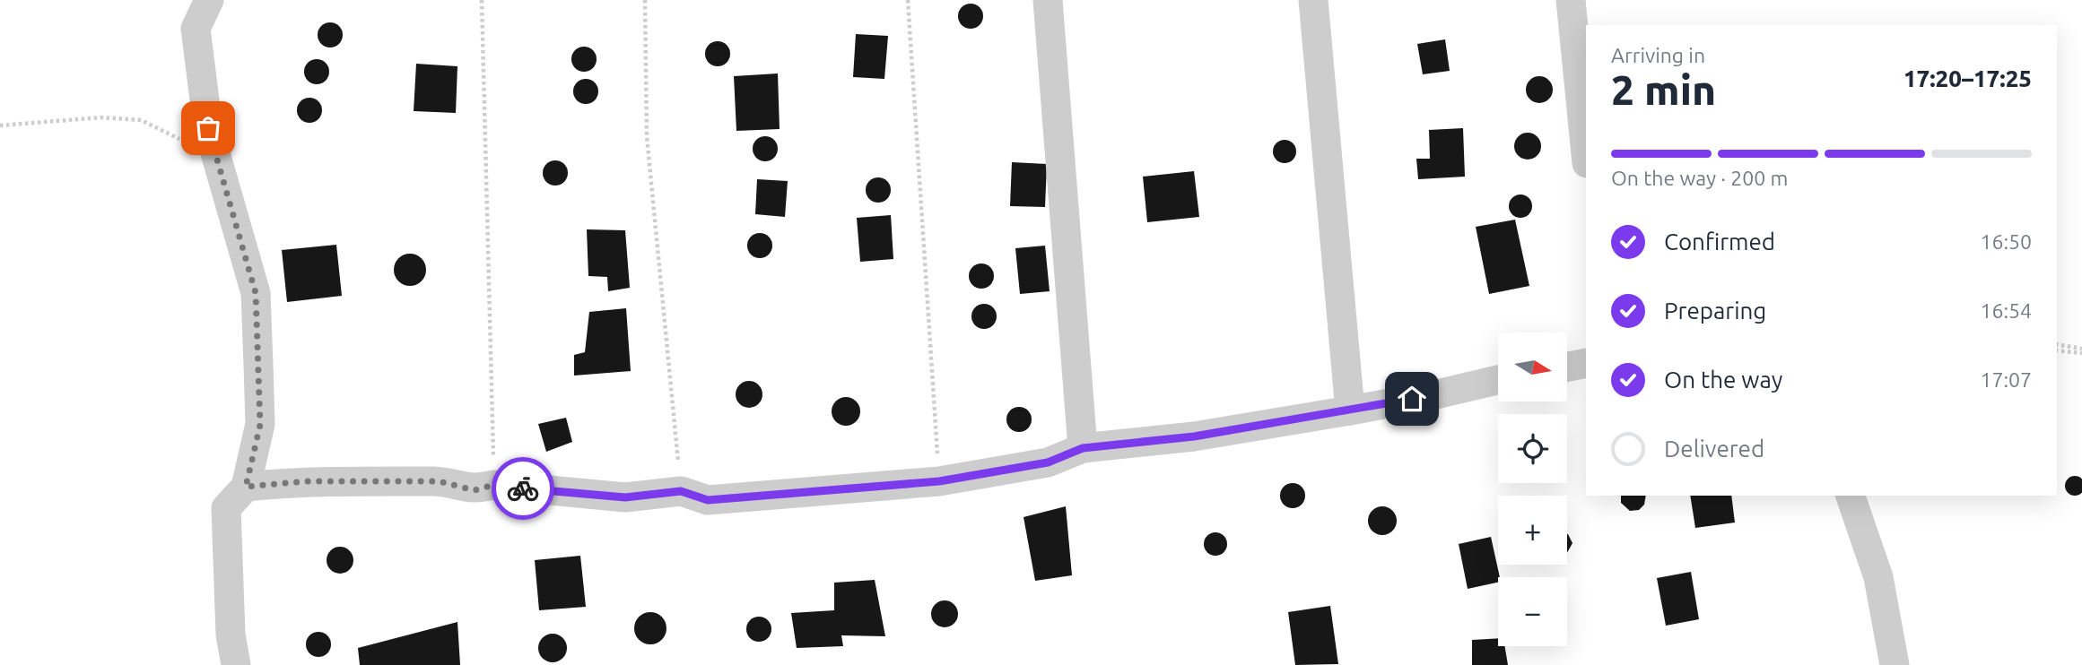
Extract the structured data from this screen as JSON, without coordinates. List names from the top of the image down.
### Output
{
  "north": "right",
  "page": {
    "heading": ["2 min", "Arriving in", "17:20–17:25"],
    "bar": "On the way · 200 m",
    "list": [
      ["Confirmed", "16:50"],
      ["Preparing", "16:54"],
      ["On the way", "17:07"],
      "Delivered"
    ],
    "map_buttons": ["+", "−"]
  }
}
